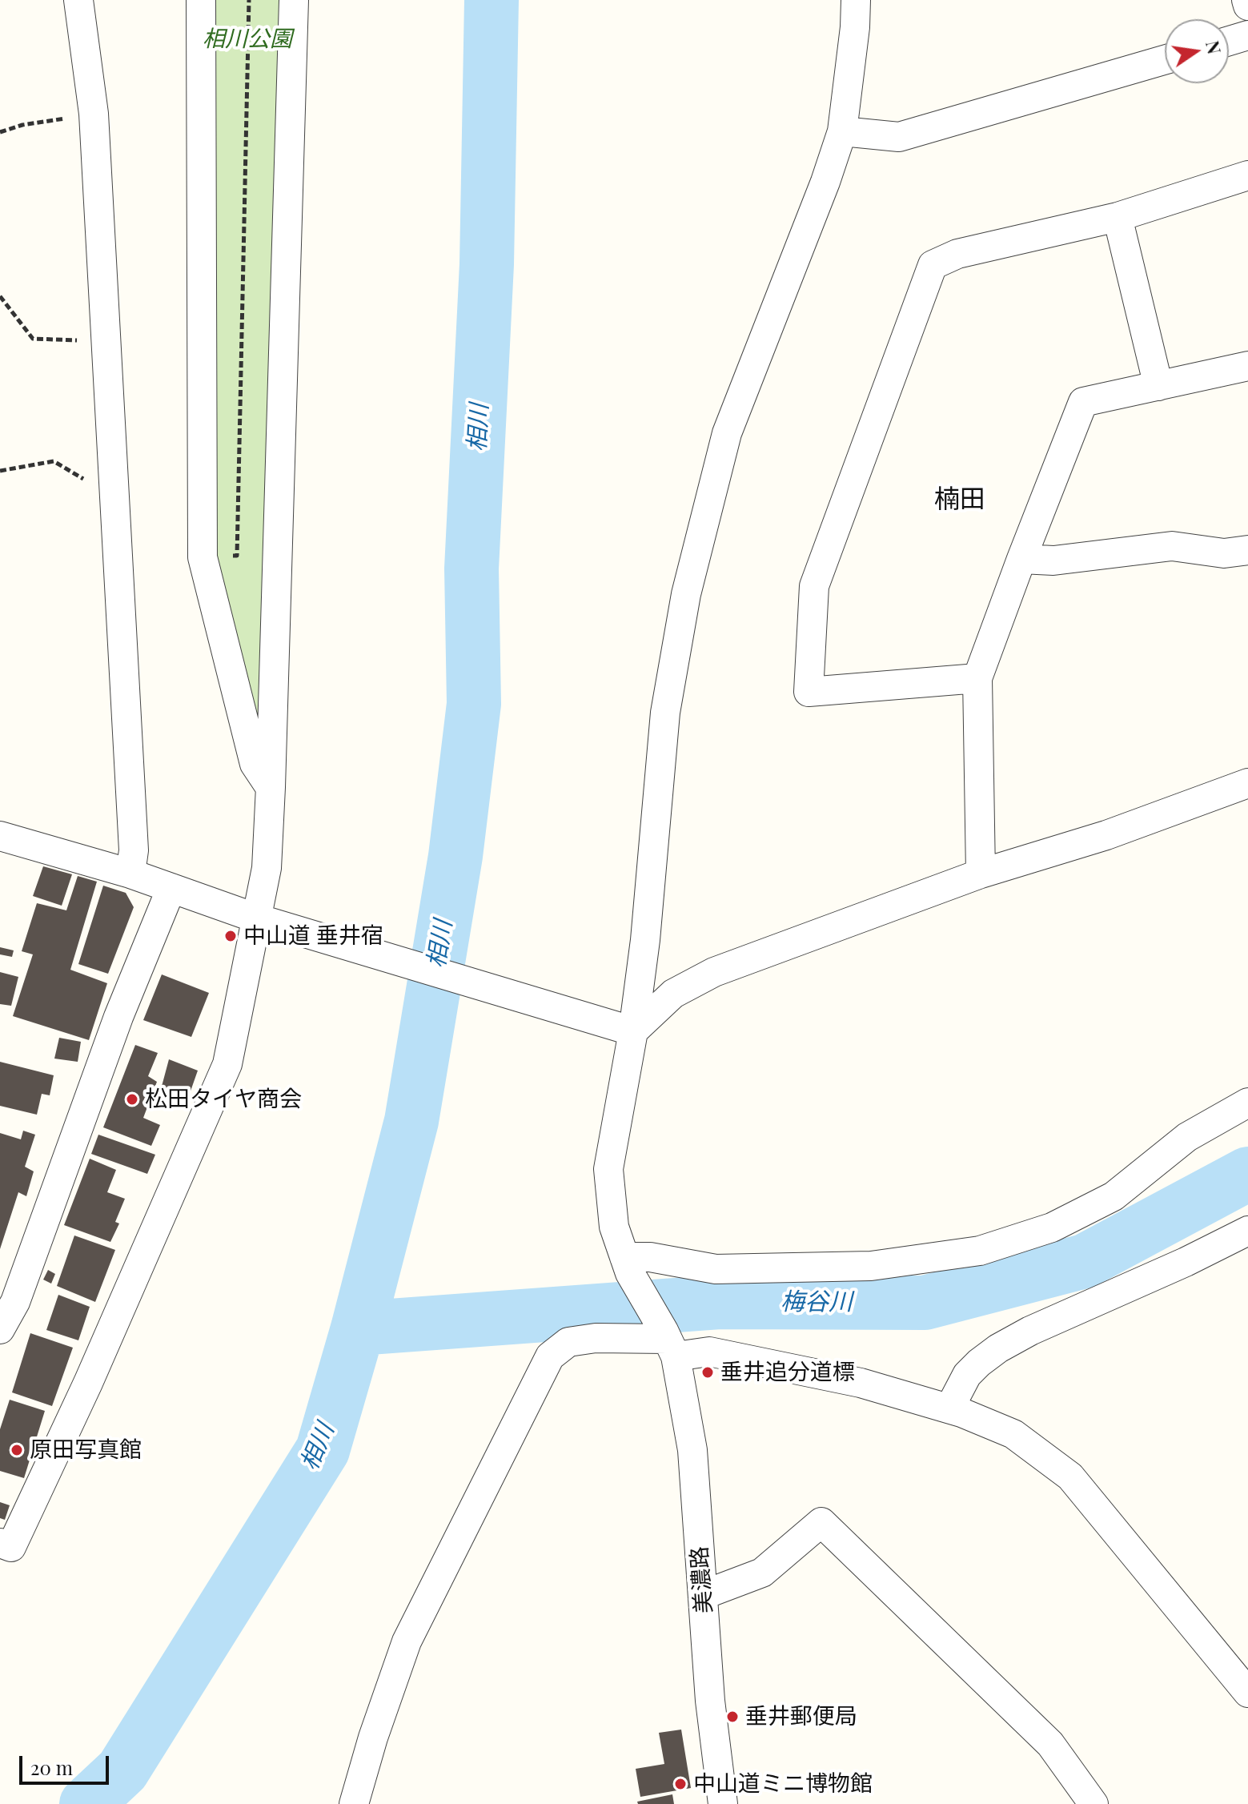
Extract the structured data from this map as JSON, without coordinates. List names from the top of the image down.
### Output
{
  "streets": {
    "street": ["美濃路"]
  },
  "districts": ["楠田"],
  "water": ["相川", "梅谷川"],
  "parks": ["相川公園"],
  "places": [
    "中山道 垂井宿",
    "松田タイヤ商会",
    "垂井追分道標",
    "原田写真館",
    "垂井郵便局",
    "中山道ミニ博物館"
  ],
  "scale_bar": "20 m",
  "north": "right"
}
